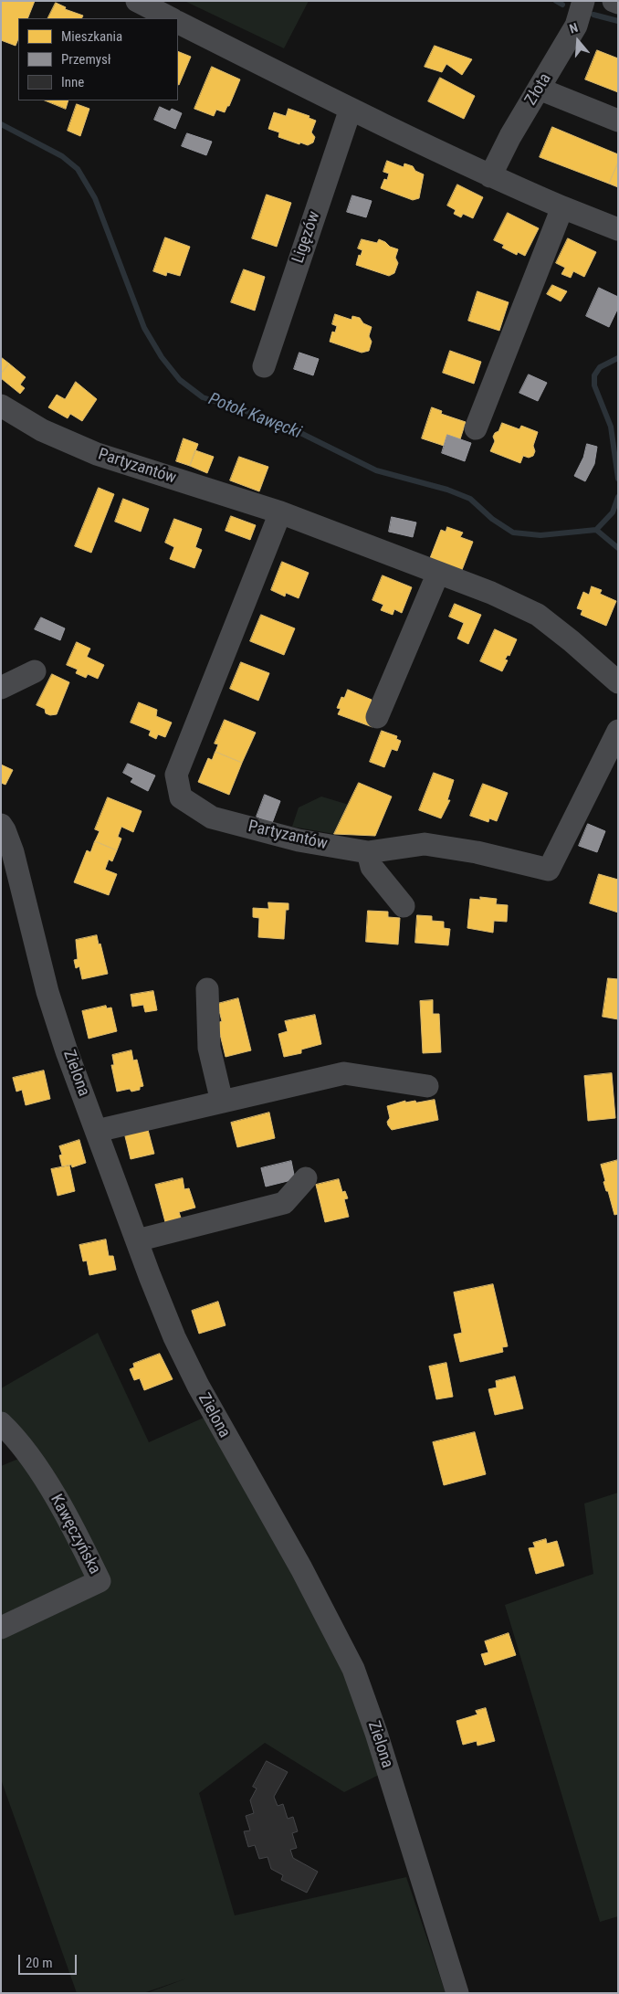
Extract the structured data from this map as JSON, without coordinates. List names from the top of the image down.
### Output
{
  "streets": {
    "street": [
      "Złota",
      "Ligęzów",
      "Partyzantów",
      "Zielona",
      "Kawęczyńska"
    ]
  },
  "water": ["Potok Kawęcki"],
  "legend": ["Mieszkania", "Przemysł", "Inne"],
  "scale_bar": "20 m",
  "north": "top"
}
